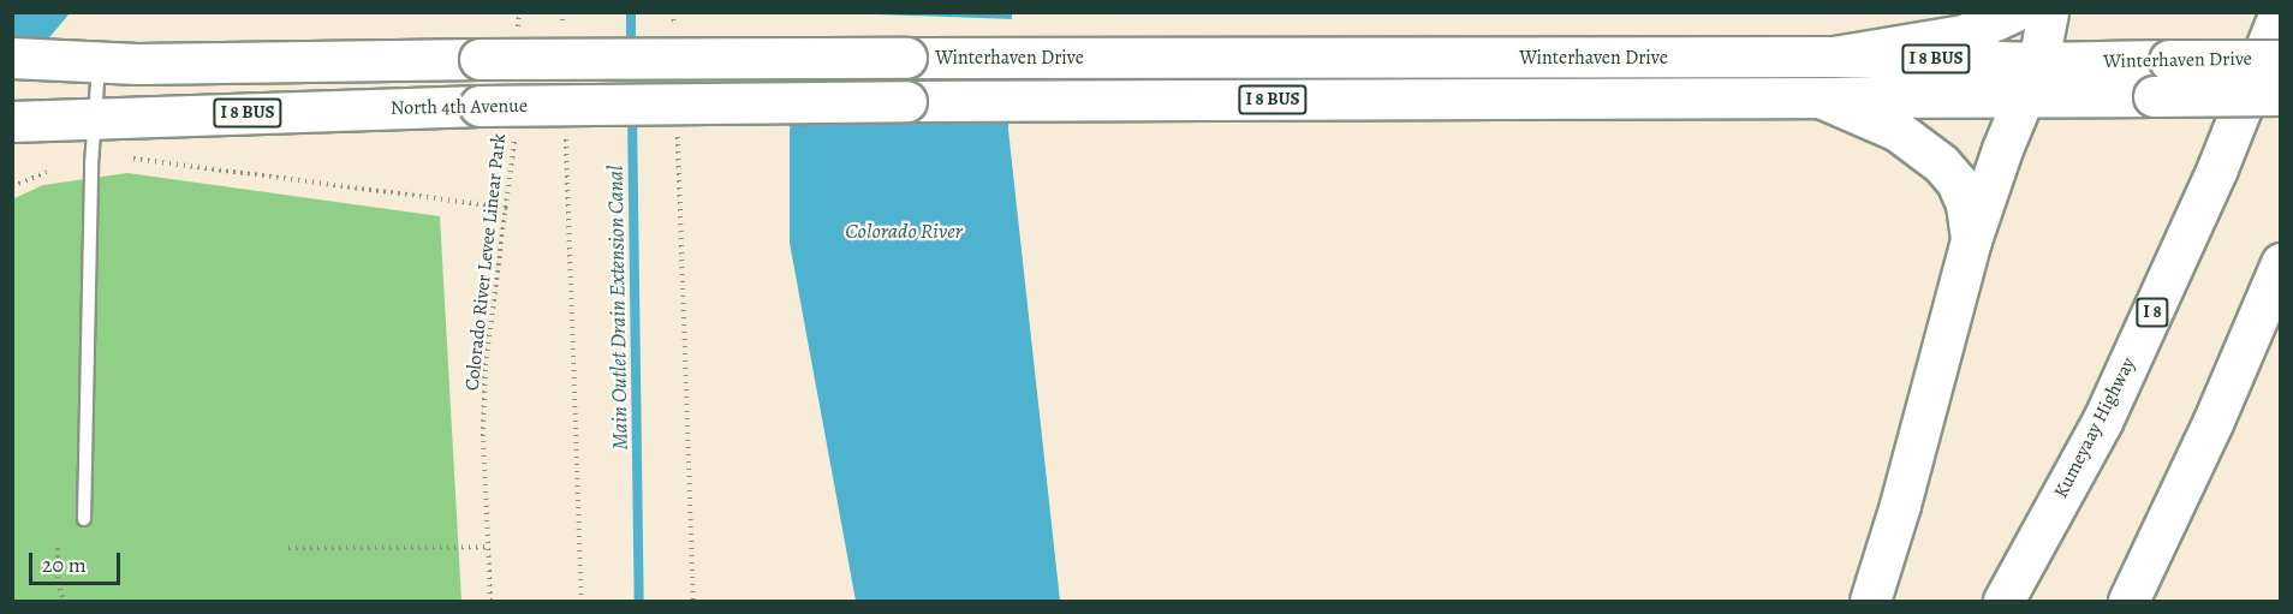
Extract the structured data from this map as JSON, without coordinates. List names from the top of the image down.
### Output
{
  "streets": {
    "main road": [
      "Winterhaven Drive",
      "I 8 BUS",
      "North 4th Avenue",
      "I 8",
      "Kumeyaay Highway"
    ],
    "path": ["Colorado River Levee Linear Park"]
  },
  "crossings": [
    ["Winterhaven Drive", "I 8 BUS"],
    ["Winterhaven Drive", "North 4th Avenue"]
  ],
  "water": ["Colorado River", "Main Outlet Drain Extension Canal"],
  "scale_bar": "20 m"
}
